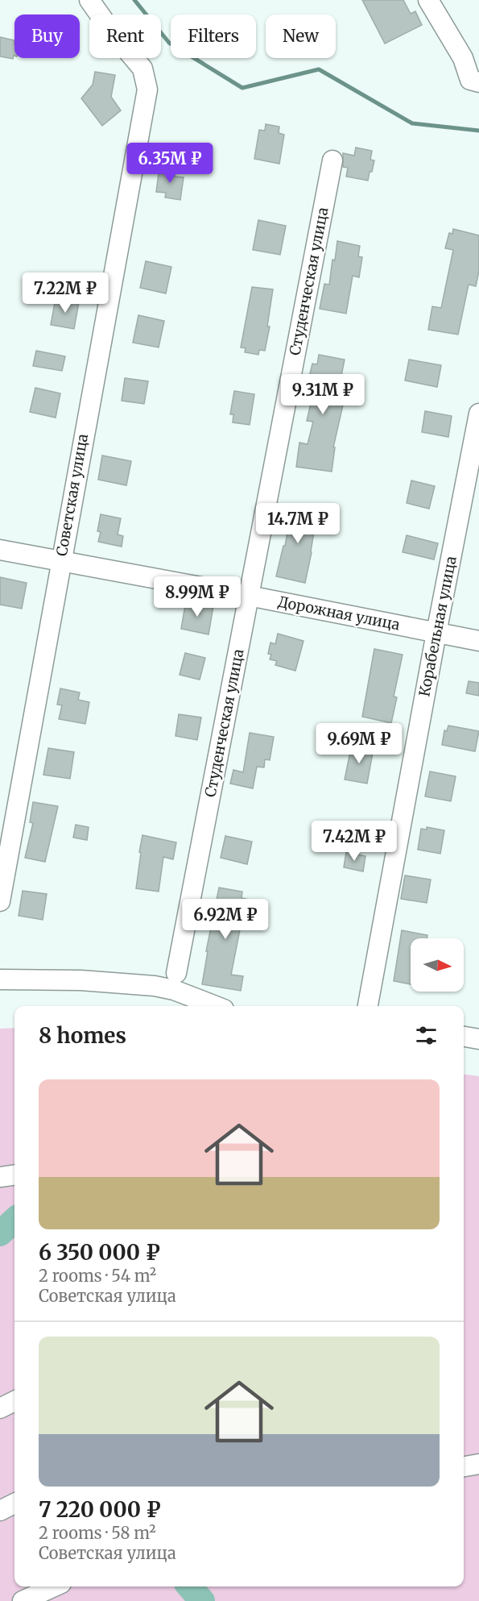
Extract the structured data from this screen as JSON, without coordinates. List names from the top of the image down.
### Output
{
  "streets": {
    "street": [
      "Студенческая улица",
      "Советская улица",
      "Дорожная улица",
      "Корабельная улица"
    ]
  },
  "crossings": [
    ["Студенческая улица", "Дорожная улица"],
    ["Советская улица", "Дорожная улица"],
    ["Дорожная улица", "Корабельная улица"]
  ],
  "north": "right",
  "page": {
    "chip": [
      "Buy",
      "Rent",
      "Filters",
      "New"
    ],
    "price": [
      "6.35M ₽",
      "7.22M ₽",
      "9.31M ₽",
      "14.7M ₽",
      "8.99M ₽",
      "9.69M ₽",
      "7.42M ₽",
      "6.92M ₽"
    ],
    "heading": "8 homes",
    "list": [
      {
        "name": "6 350 000 ₽",
        "note": "2 rooms · 54 m² · Советская улица"
      },
      {
        "name": "7 220 000 ₽",
        "note": "2 rooms · 58 m² · Советская улица"
      }
    ]
  }
}
